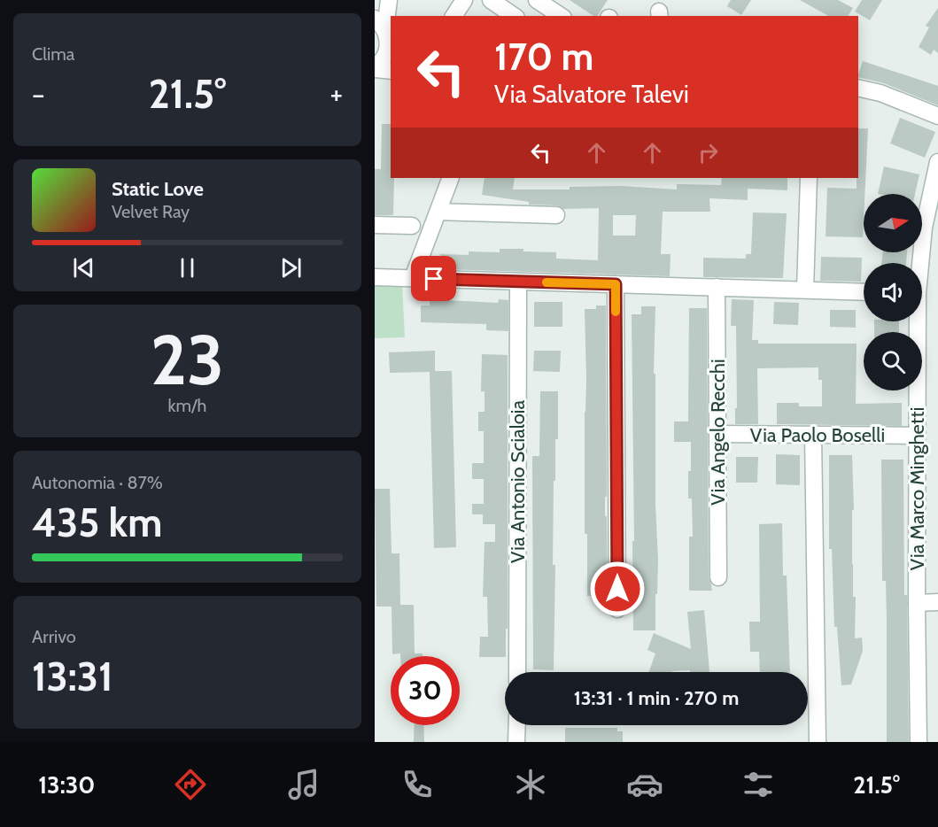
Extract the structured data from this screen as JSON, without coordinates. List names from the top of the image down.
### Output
{
  "streets": {
    "street": [
      "Via Angelo Recchi",
      "Via Paolo Boselli",
      "Via Antonio Scialoia",
      "Via Marco Minghetti"
    ]
  },
  "crossings": [
    ["Via Angelo Recchi", "Via Paolo Boselli"],
    ["Via Paolo Boselli", "Via Marco Minghetti"]
  ],
  "north": "right",
  "page": {
    "tile": [
      "Clima",
      ["23", "km/h"],
      ["Autonomia · 87%", "435 km"],
      ["Arrivo", "13:31"]
    ],
    "turn": ["170 m", "Via Salvatore Talevi"],
    "heat": ["−", "21.5°", "+"],
    "song": ["Static Love", "Velvet Ray"],
    "limit": "30",
    "trip": "13:31 · 1 min · 270 m",
    "tabs": ["13:30", "21.5°"]
  }
}
